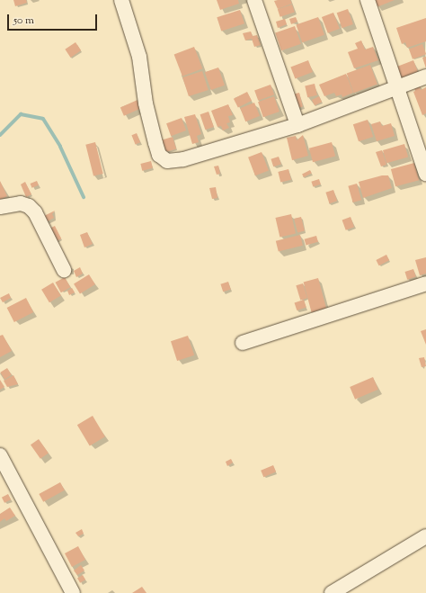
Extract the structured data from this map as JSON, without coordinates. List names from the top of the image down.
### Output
{
  "scale_bar": "50 m"
}
